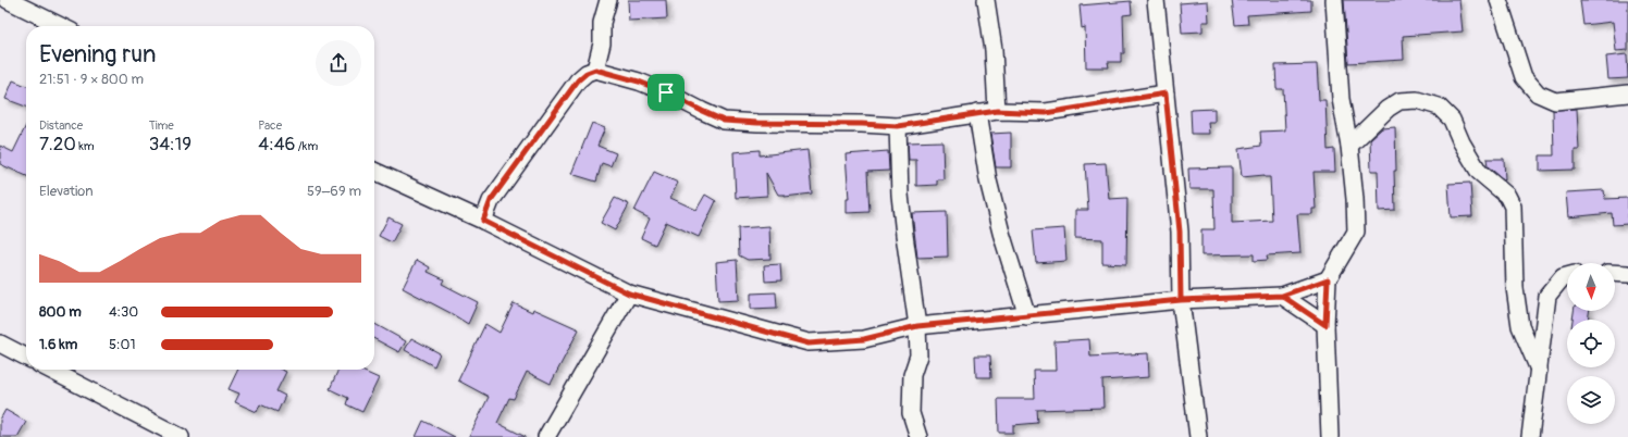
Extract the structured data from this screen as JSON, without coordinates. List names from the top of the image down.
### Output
{
  "north": "bottom",
  "page": {
    "heading": ["Evening run", "21:51 · 9 × 800 m"],
    "stats": [
      ["Distance", "7.20 km"],
      ["Time", "34:19"],
      ["Pace", "4:46 /km"]
    ],
    "chart": ["Elevation", "59–69 m"],
    "list": [
      {
        "name": "800 m",
        "note": "4:30"
      },
      {
        "name": "1.6 km",
        "note": "5:01"
      }
    ]
  }
}
